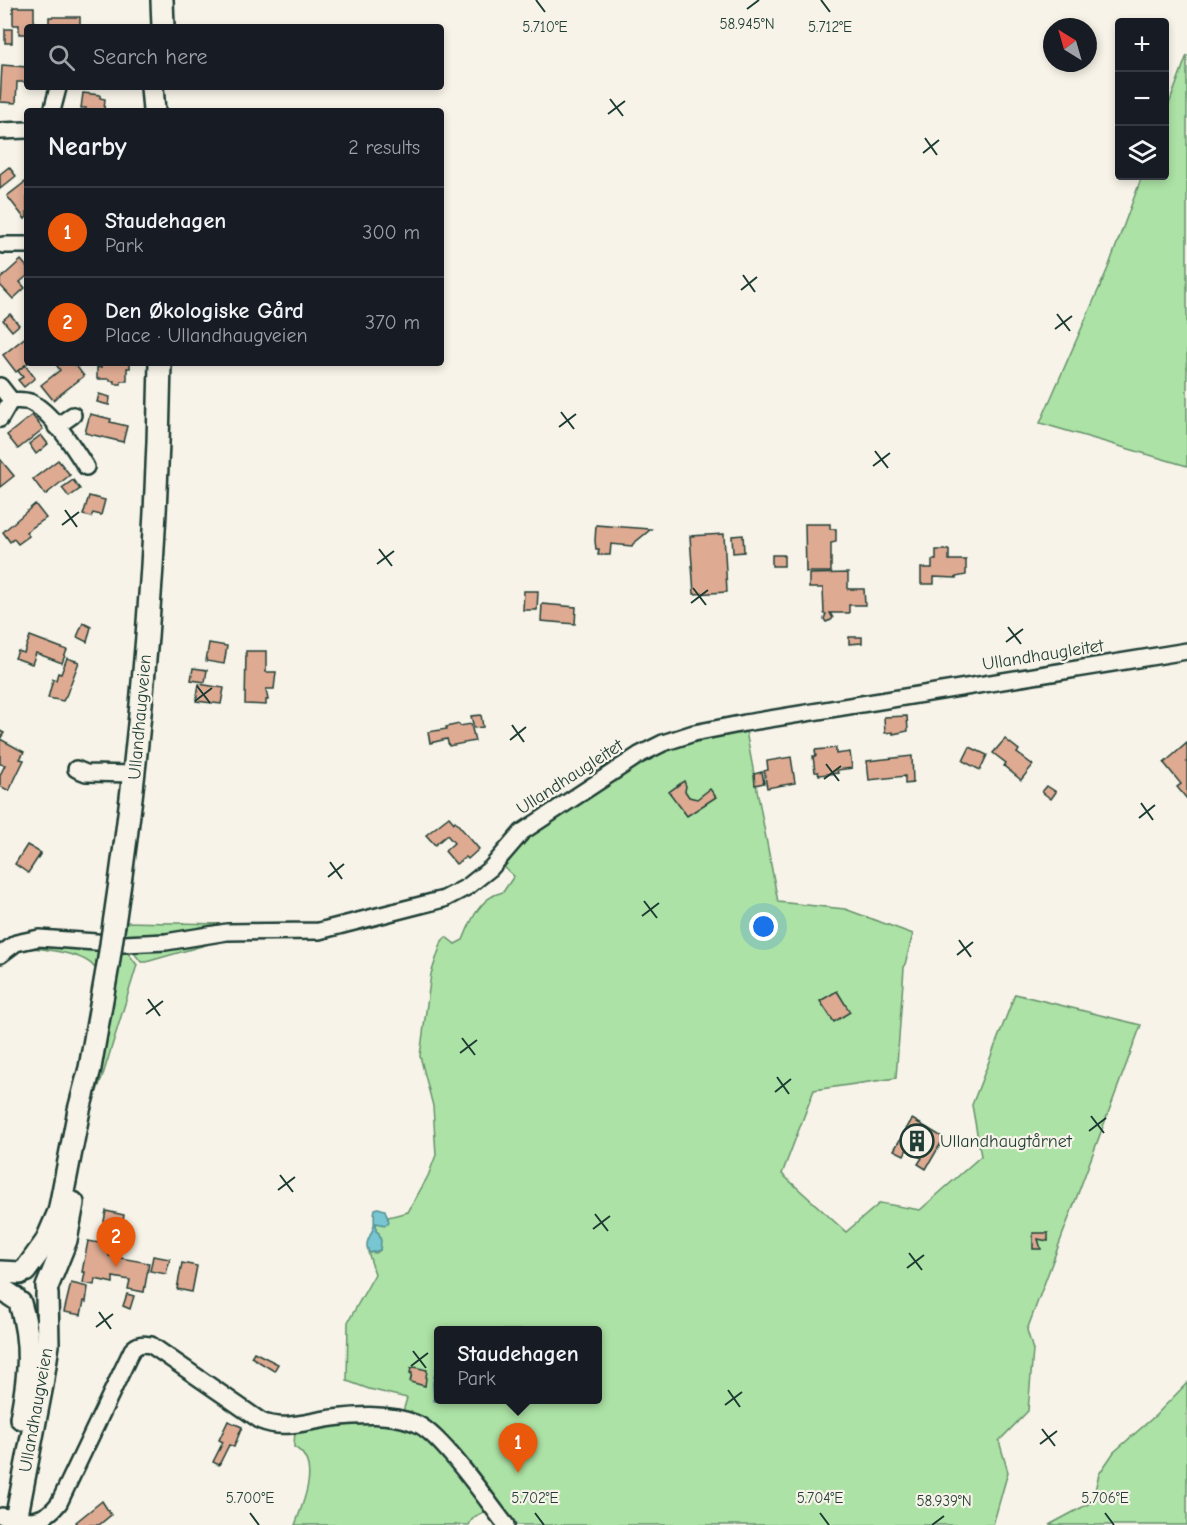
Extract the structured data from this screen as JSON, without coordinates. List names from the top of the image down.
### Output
{
  "streets": {
    "main road": ["Ullandhaugveien"],
    "street": ["Ullandhaugleitet"]
  },
  "places": {
    "building": ["Ullandhaugtårnet"]
  },
  "north": "top left",
  "page": {
    "map_buttons": ["+", "−"],
    "search": "Search here",
    "heading": ["Nearby", "2 results"],
    "list": [
      {
        "mark": "1",
        "name": "Staudehagen",
        "note": "Park",
        "value": "300 m"
      },
      {
        "mark": "2",
        "name": "Den Økologiske Gård",
        "note": "Place · Ullandhaugveien",
        "value": "370 m"
      }
    ],
    "pins": ["2", "1"],
    "popup": ["Staudehagen", "Park"]
  },
  "coordinates": [
    "58.945°N",
    "5.710°E",
    "5.712°E",
    "5.700°E",
    "5.702°E",
    "5.704°E",
    "5.706°E",
    "58.939°N"
  ]
}
